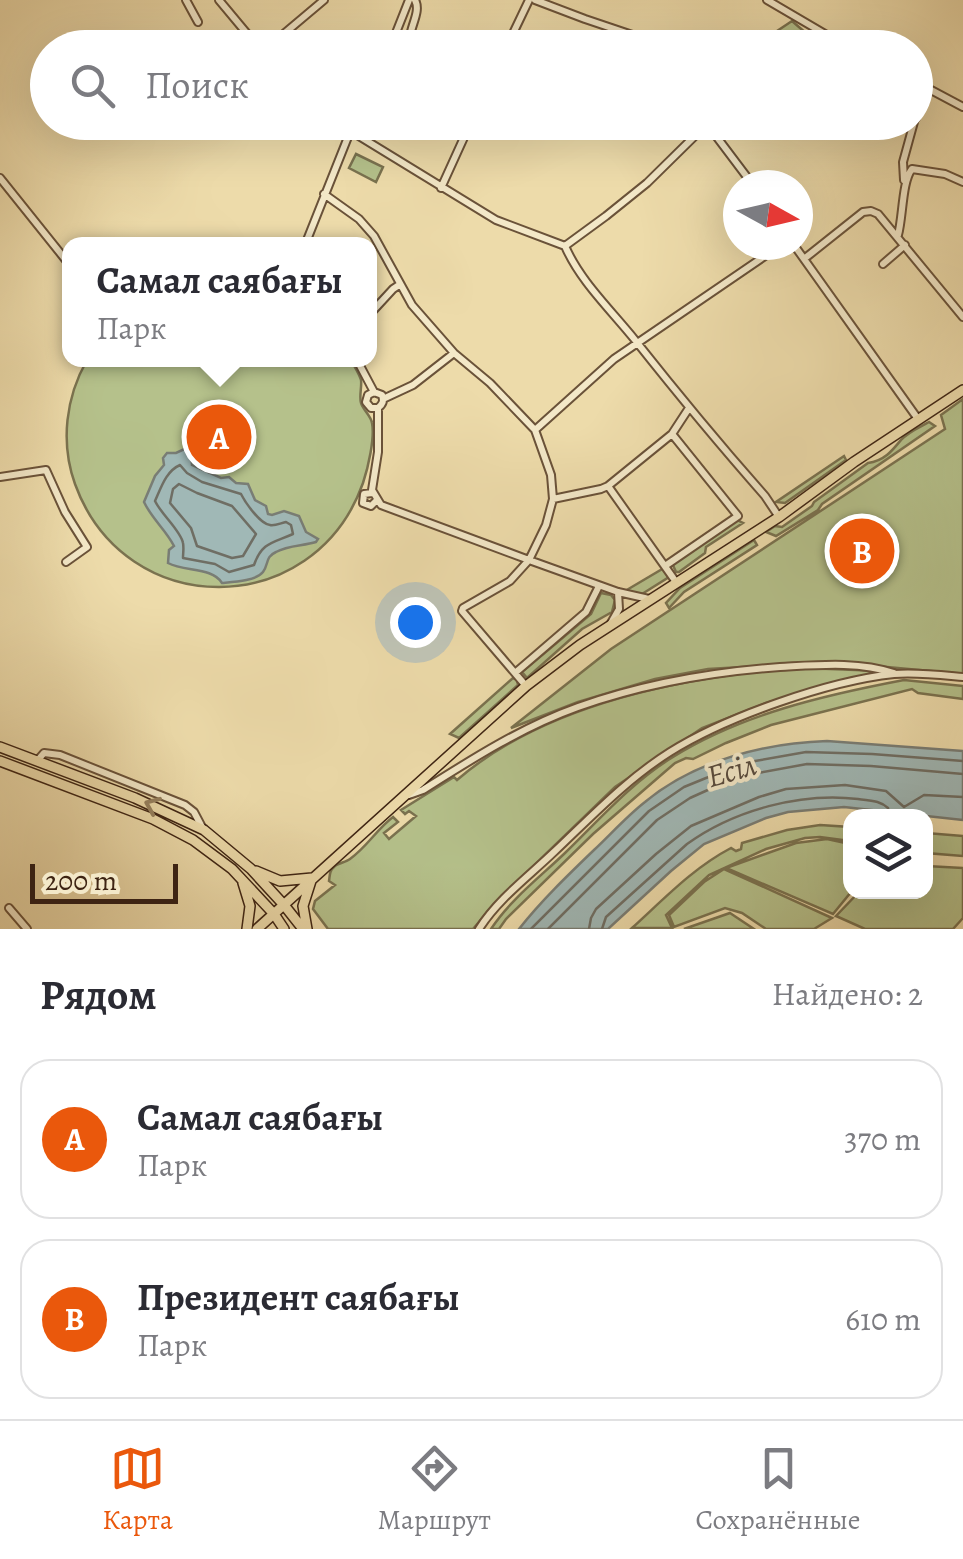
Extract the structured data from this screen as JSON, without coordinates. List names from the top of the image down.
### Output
{
  "water": ["Есіл"],
  "scale_bar": "200 m",
  "north": "right",
  "page": {
    "search": "Поиск",
    "popup": ["Самал саябағы", "Парк"],
    "pins": ["A", "B"],
    "scale": "200 m",
    "heading": ["Рядом", "Найдено: 2"],
    "list": [
      {
        "mark": "A",
        "name": "Самал саябағы",
        "note": "Парк",
        "value": "370 m"
      },
      {
        "mark": "B",
        "name": "Президент саябағы",
        "note": "Парк",
        "value": "610 m"
      }
    ],
    "nav": ["Карта", "Маршрут", "Сохранённые"]
  }
}
